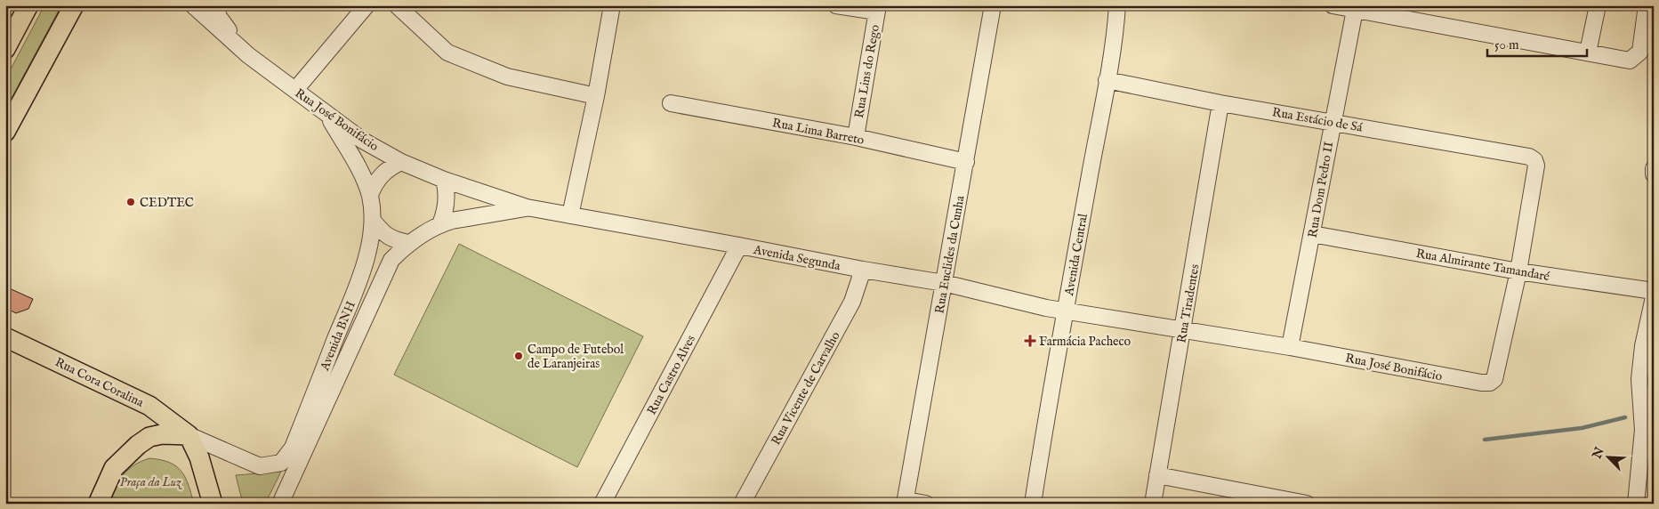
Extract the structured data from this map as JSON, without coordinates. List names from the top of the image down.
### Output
{
  "streets": {
    "main road": ["Rua Cora Coralina"],
    "street": [
      "Rua Lins do Rego",
      "Rua José Bonifácio",
      "Rua Estácio de Sá",
      "Rua Lima Barreto",
      "Rua Dom Pedro II",
      "Rua Euclides da Cunha",
      "Avenida Central",
      "Avenida Segunda",
      "Rua Almirante Tamandaré",
      "Rua Tiradentes",
      "Avenida BNH",
      "Rua Castro Alves",
      "Rua Vicente de Carvalho"
    ]
  },
  "crossings": [
    ["Rua Lins do Rego", "Rua Lima Barreto"],
    ["Rua José Bonifácio", "Rua Estácio de Sá"],
    ["Rua José Bonifácio", "Rua Dom Pedro II"],
    ["Rua José Bonifácio", "Avenida Central"],
    ["Rua José Bonifácio", "Avenida Segunda"],
    ["Rua José Bonifácio", "Rua Almirante Tamandaré"],
    ["Rua José Bonifácio", "Rua Tiradentes"],
    ["Rua José Bonifácio", "Avenida BNH"],
    ["Rua Estácio de Sá", "Rua Dom Pedro II"],
    ["Rua Estácio de Sá", "Avenida Central"],
    ["Rua Estácio de Sá", "Rua Tiradentes"],
    ["Rua Lima Barreto", "Rua Euclides da Cunha"],
    ["Rua Dom Pedro II", "Rua Almirante Tamandaré"],
    ["Rua Euclides da Cunha", "Avenida Segunda"],
    ["Avenida Central", "Avenida Segunda"],
    ["Avenida Segunda", "Avenida BNH"],
    ["Avenida Segunda", "Rua Castro Alves"],
    ["Avenida Segunda", "Rua Vicente de Carvalho"],
    ["Avenida BNH", "Rua Cora Coralina"]
  ],
  "parks": ["Praça da Luz"],
  "places": {
    "other": ["CEDTEC", "Campo de Futebol de Laranjeiras"],
    "health": ["Farmácia Pacheco"]
  },
  "scale_bar": "50 m",
  "north": "top left"
}
